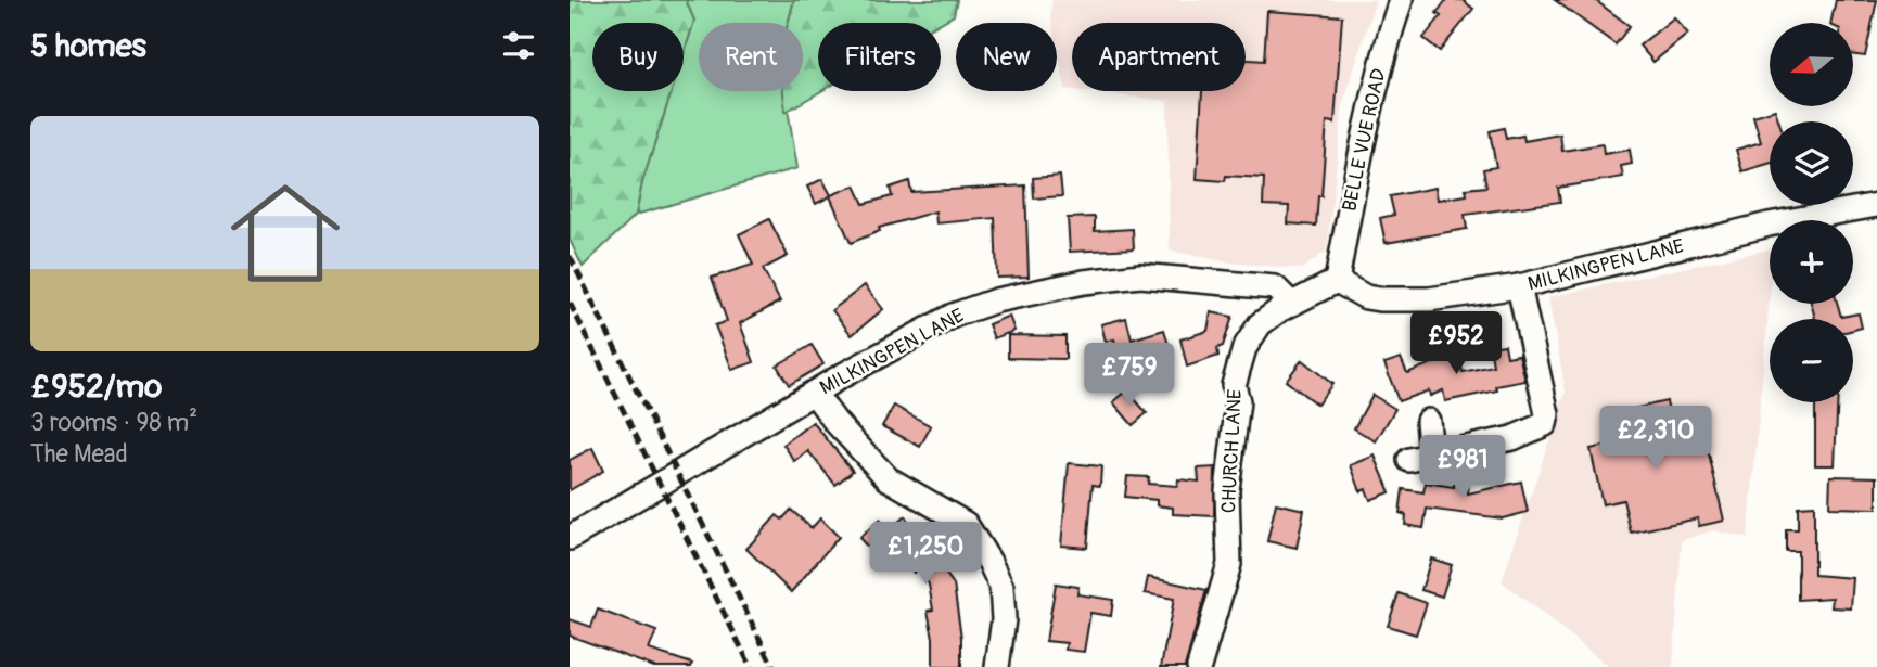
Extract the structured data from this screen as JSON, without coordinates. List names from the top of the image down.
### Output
{
  "streets": {
    "street": ["BELLE VUE ROAD", "MILKINGPEN LANE", "CHURCH LANE"]
  },
  "crossings": [
    ["BELLE VUE ROAD", "MILKINGPEN LANE"],
    ["BELLE VUE ROAD", "CHURCH LANE"],
    ["MILKINGPEN LANE", "CHURCH LANE"]
  ],
  "north": "left",
  "page": {
    "heading": "5 homes",
    "map_buttons": ["+", "−"],
    "chip": [
      "Buy",
      "Rent",
      "Filters",
      "New",
      "Apartment"
    ],
    "list": [
      {
        "name": "£952/mo",
        "note": "3 rooms · 98 m² · The Mead"
      }
    ],
    "price": [
      "£952",
      "£759",
      "£2,310",
      "£981",
      "£1,250"
    ]
  }
}
